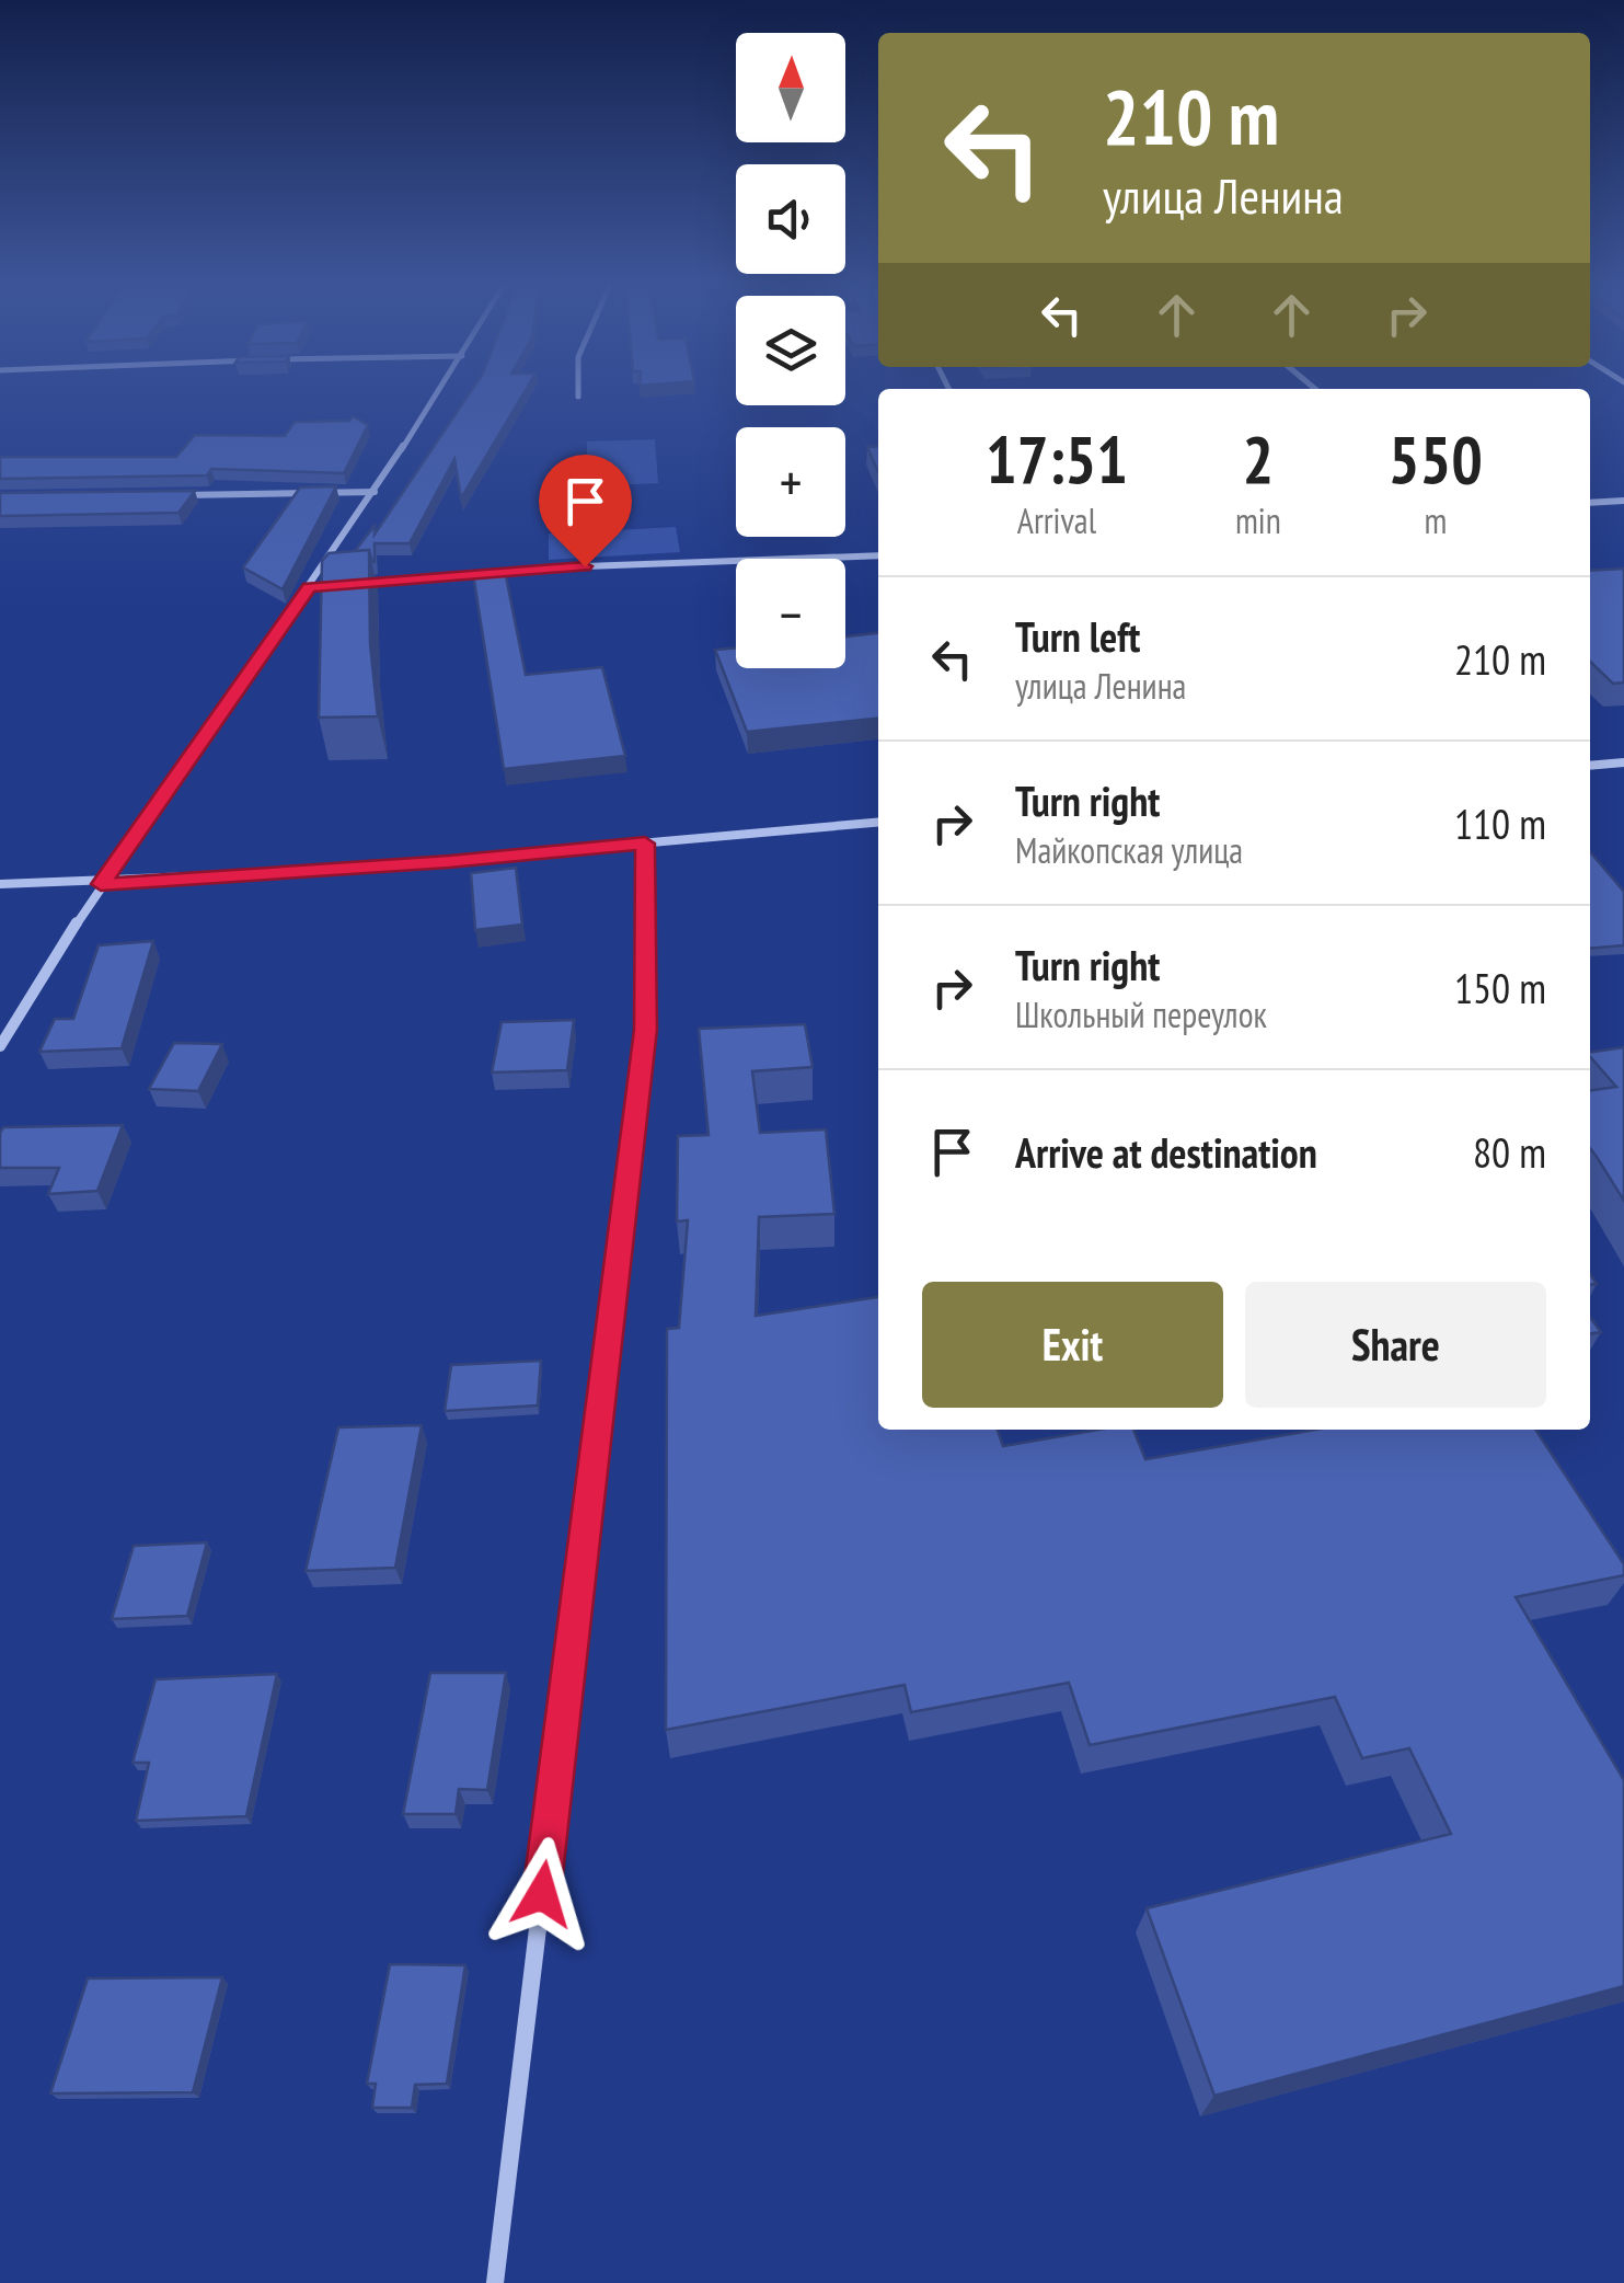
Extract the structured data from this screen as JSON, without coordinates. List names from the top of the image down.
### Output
{
  "north": "top",
  "page": {
    "map_buttons": ["+", "−"],
    "turn": ["210 m", "улица Ленина"],
    "eta": [
      "17:51",
      "Arrival",
      "2",
      "min",
      "550",
      "m"
    ],
    "list": [
      {
        "name": "Turn left",
        "note": "улица Ленина",
        "value": "210 m"
      },
      {
        "name": "Turn right",
        "note": "Майкопская улица",
        "value": "110 m"
      },
      {
        "name": "Turn right",
        "note": "Школьный переулок",
        "value": "150 m"
      },
      {
        "name": "Arrive at destination",
        "value": "80 m"
      }
    ],
    "buttons": ["Exit", "Share"]
  }
}
